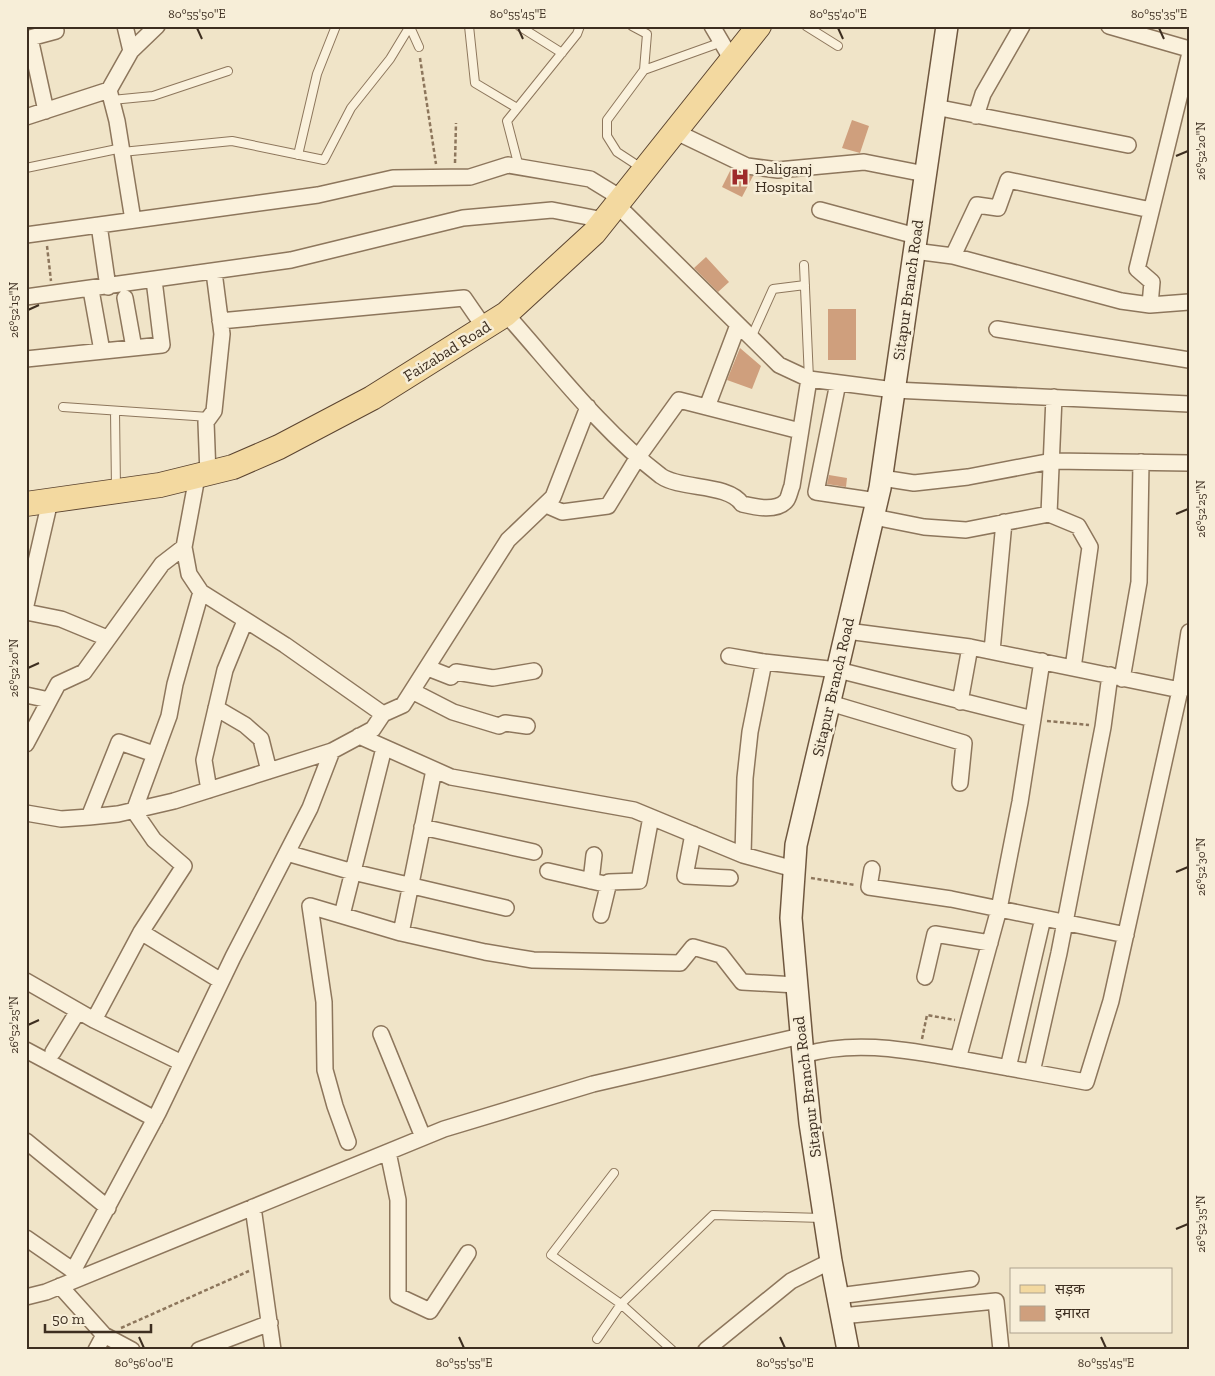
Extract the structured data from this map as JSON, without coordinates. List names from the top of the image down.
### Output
{
  "streets": {
    "main road": ["Faizabad Road"],
    "street": ["Sitapur Branch Road"]
  },
  "places": {
    "hospital": ["Daliganj Hospital"]
  },
  "legend": ["सड़क", "इमारत"],
  "scale_bar": "50 m",
  "coordinates": [
    "80°55'50\"E",
    "80°55'45\"E",
    "80°55'40\"E",
    "80°55'35\"E",
    "26°52'20\"N",
    "26°52'15\"N",
    "26°52'25\"N",
    "26°52'30\"N",
    "26°52'35\"N",
    "80°56'00\"E",
    "80°55'55\"E"
  ]
}
